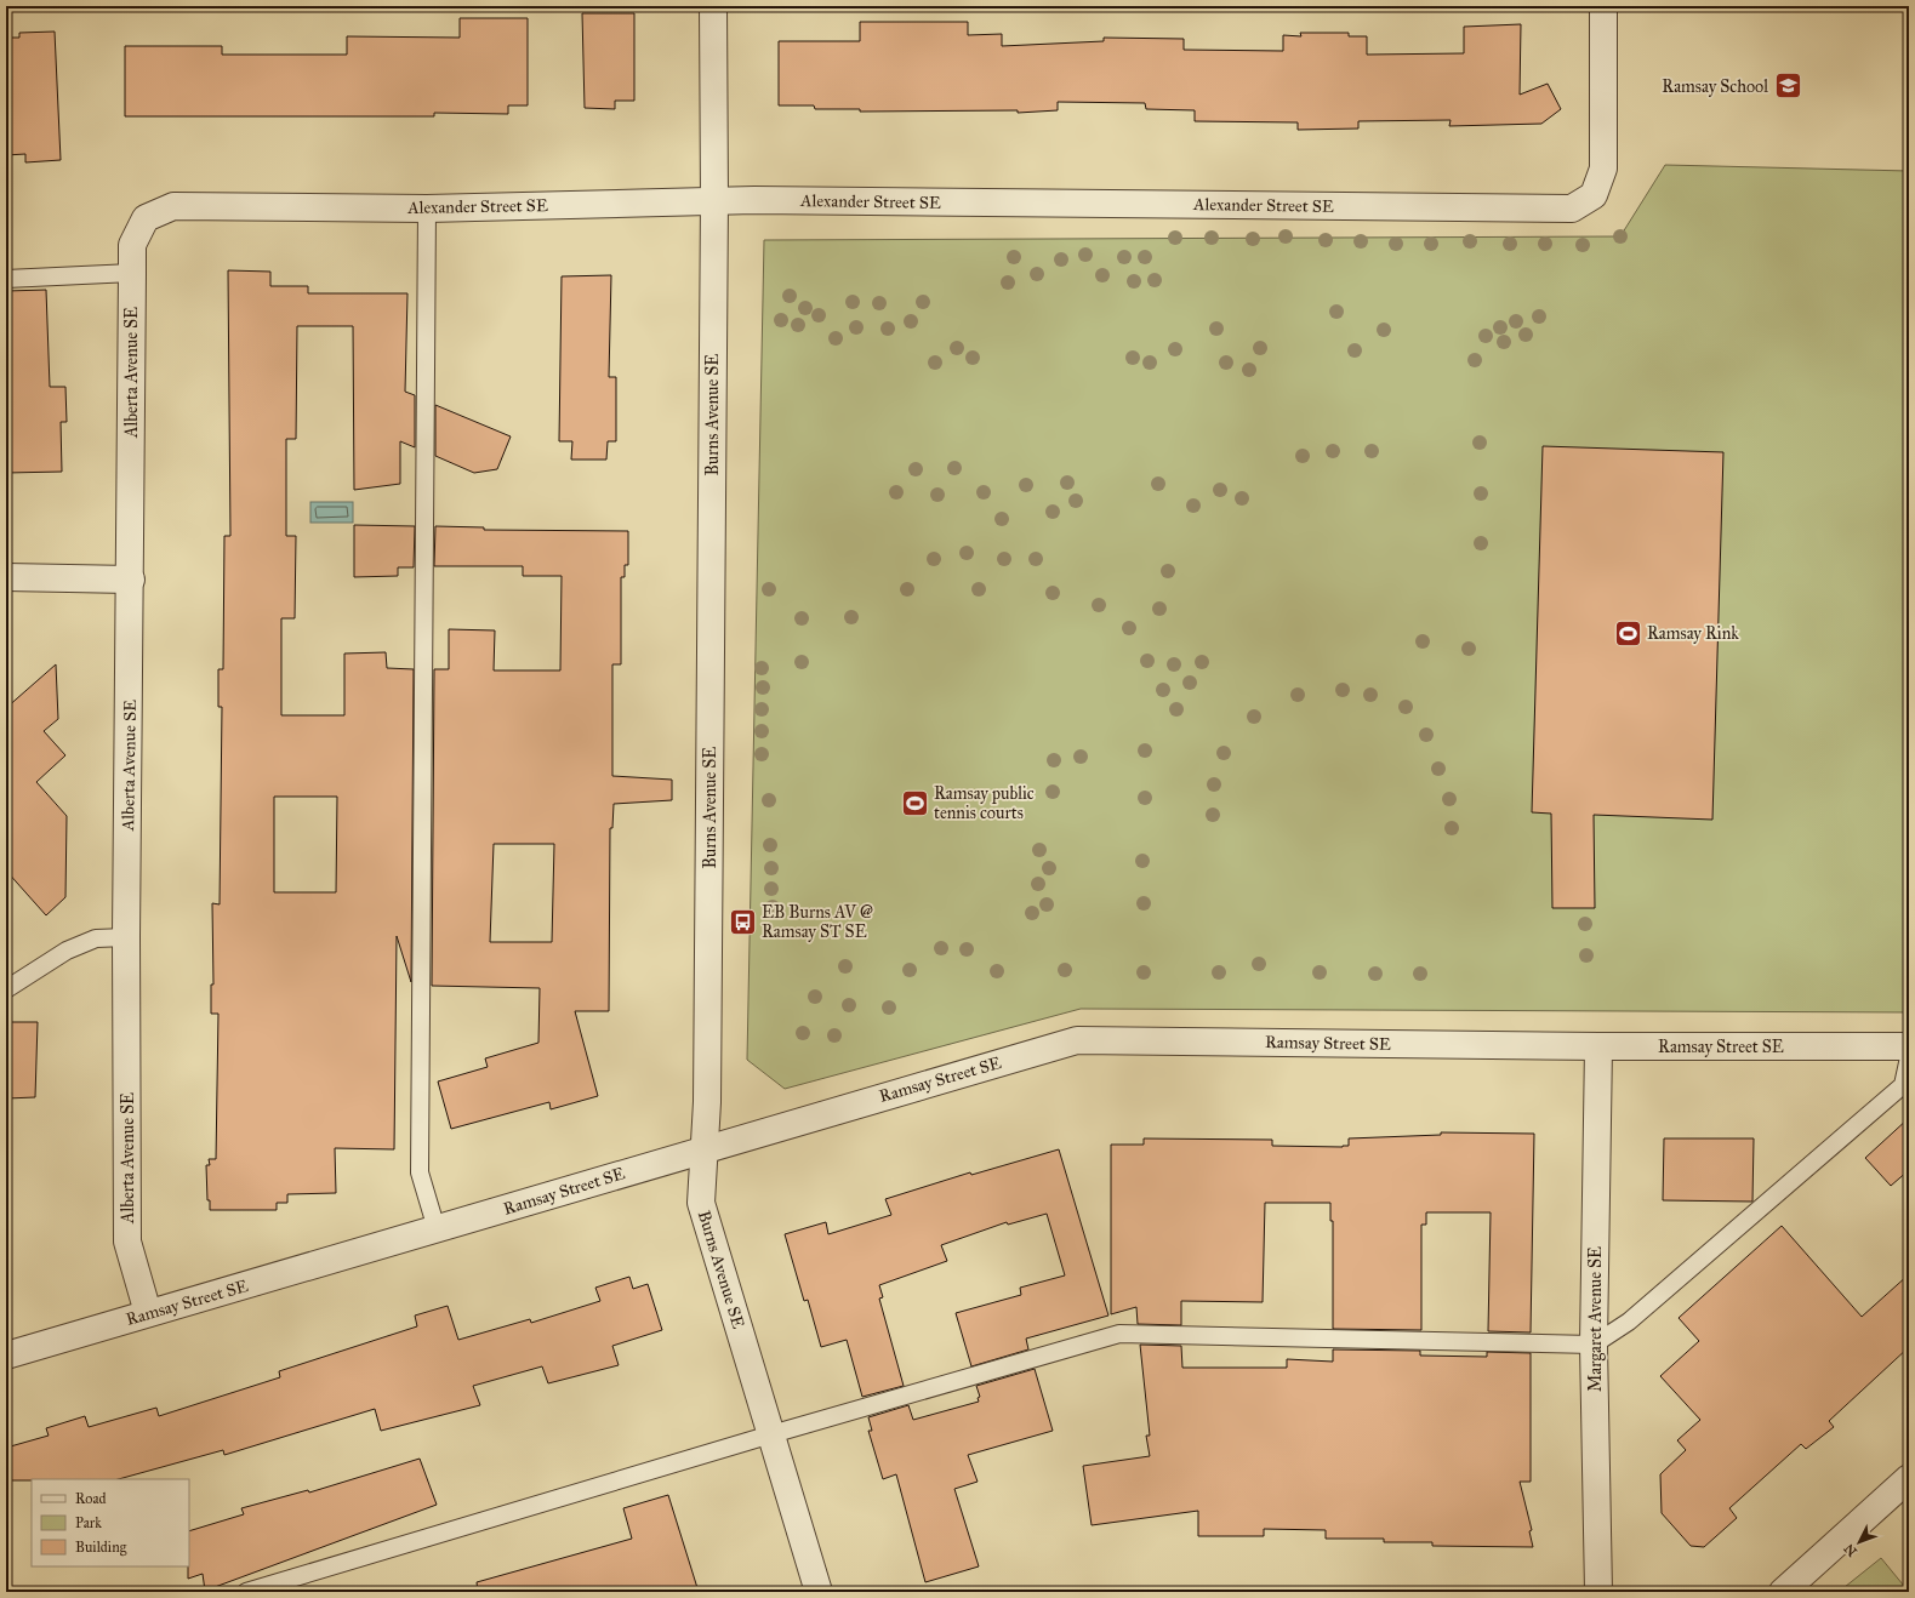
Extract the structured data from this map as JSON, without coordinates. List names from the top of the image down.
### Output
{
  "streets": {
    "street": [
      "Alexander Street SE",
      "Alberta Avenue SE",
      "Burns Avenue SE",
      "Ramsay Street SE",
      "Margaret Avenue SE"
    ]
  },
  "crossings": [
    ["Alexander Street SE", "Alberta Avenue SE"],
    ["Alexander Street SE", "Burns Avenue SE"],
    ["Alberta Avenue SE", "Ramsay Street SE"],
    ["Burns Avenue SE", "Ramsay Street SE"],
    ["Ramsay Street SE", "Margaret Avenue SE"]
  ],
  "places": {
    "school or university": ["Ramsay School"],
    "sports": ["Ramsay Rink", "Ramsay public tennis courts"],
    "bus stop": ["EB Burns AV @ Ramsay ST SE"]
  },
  "legend": ["Road", "Park", "Building"],
  "north": "bottom left"
}
